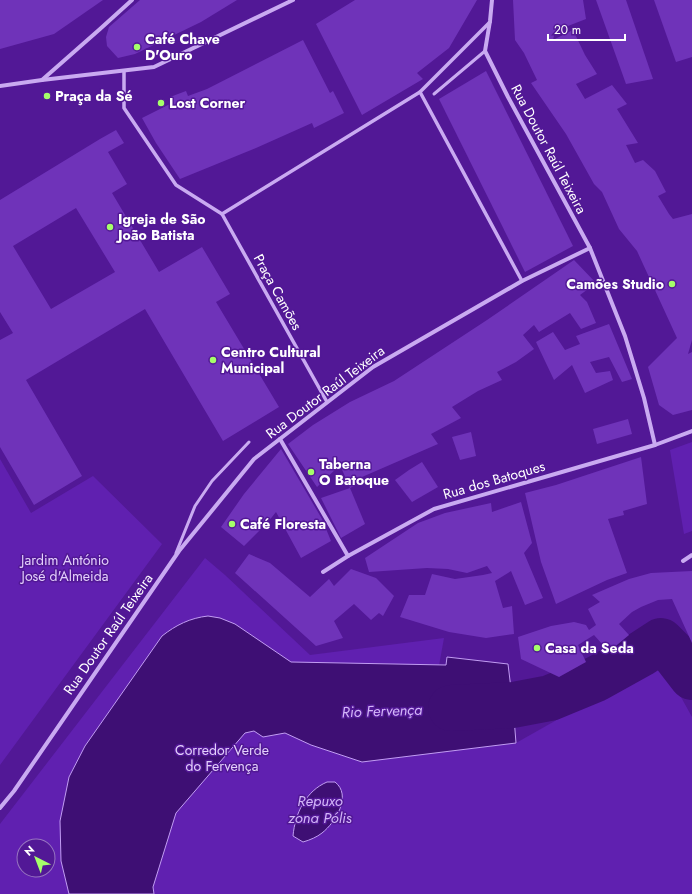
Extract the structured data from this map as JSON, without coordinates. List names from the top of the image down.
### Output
{
  "streets": {
    "street": ["Rua Doutor Raúl Teixeira", "Praça Camões", "Rua dos Batoques"]
  },
  "crossings": [
    ["Rua Doutor Raúl Teixeira", "Praça Camões"]
  ],
  "water": ["Rio Fervença", "Repuxo zona Pólis"],
  "parks": ["Jardim António José d'Almeida", "Corredor Verde do Fervença"],
  "places": [
    "Café Chave D'Ouro",
    "Praça da Sé",
    "Lost Corner",
    "Igreja de São João Batista",
    "Camões Studio",
    "Centro Cultural Municipal",
    "Taberna O Batoque",
    "Café Floresta",
    "Casa da Seda"
  ],
  "scale_bar": "20 m",
  "north": "top left"
}
